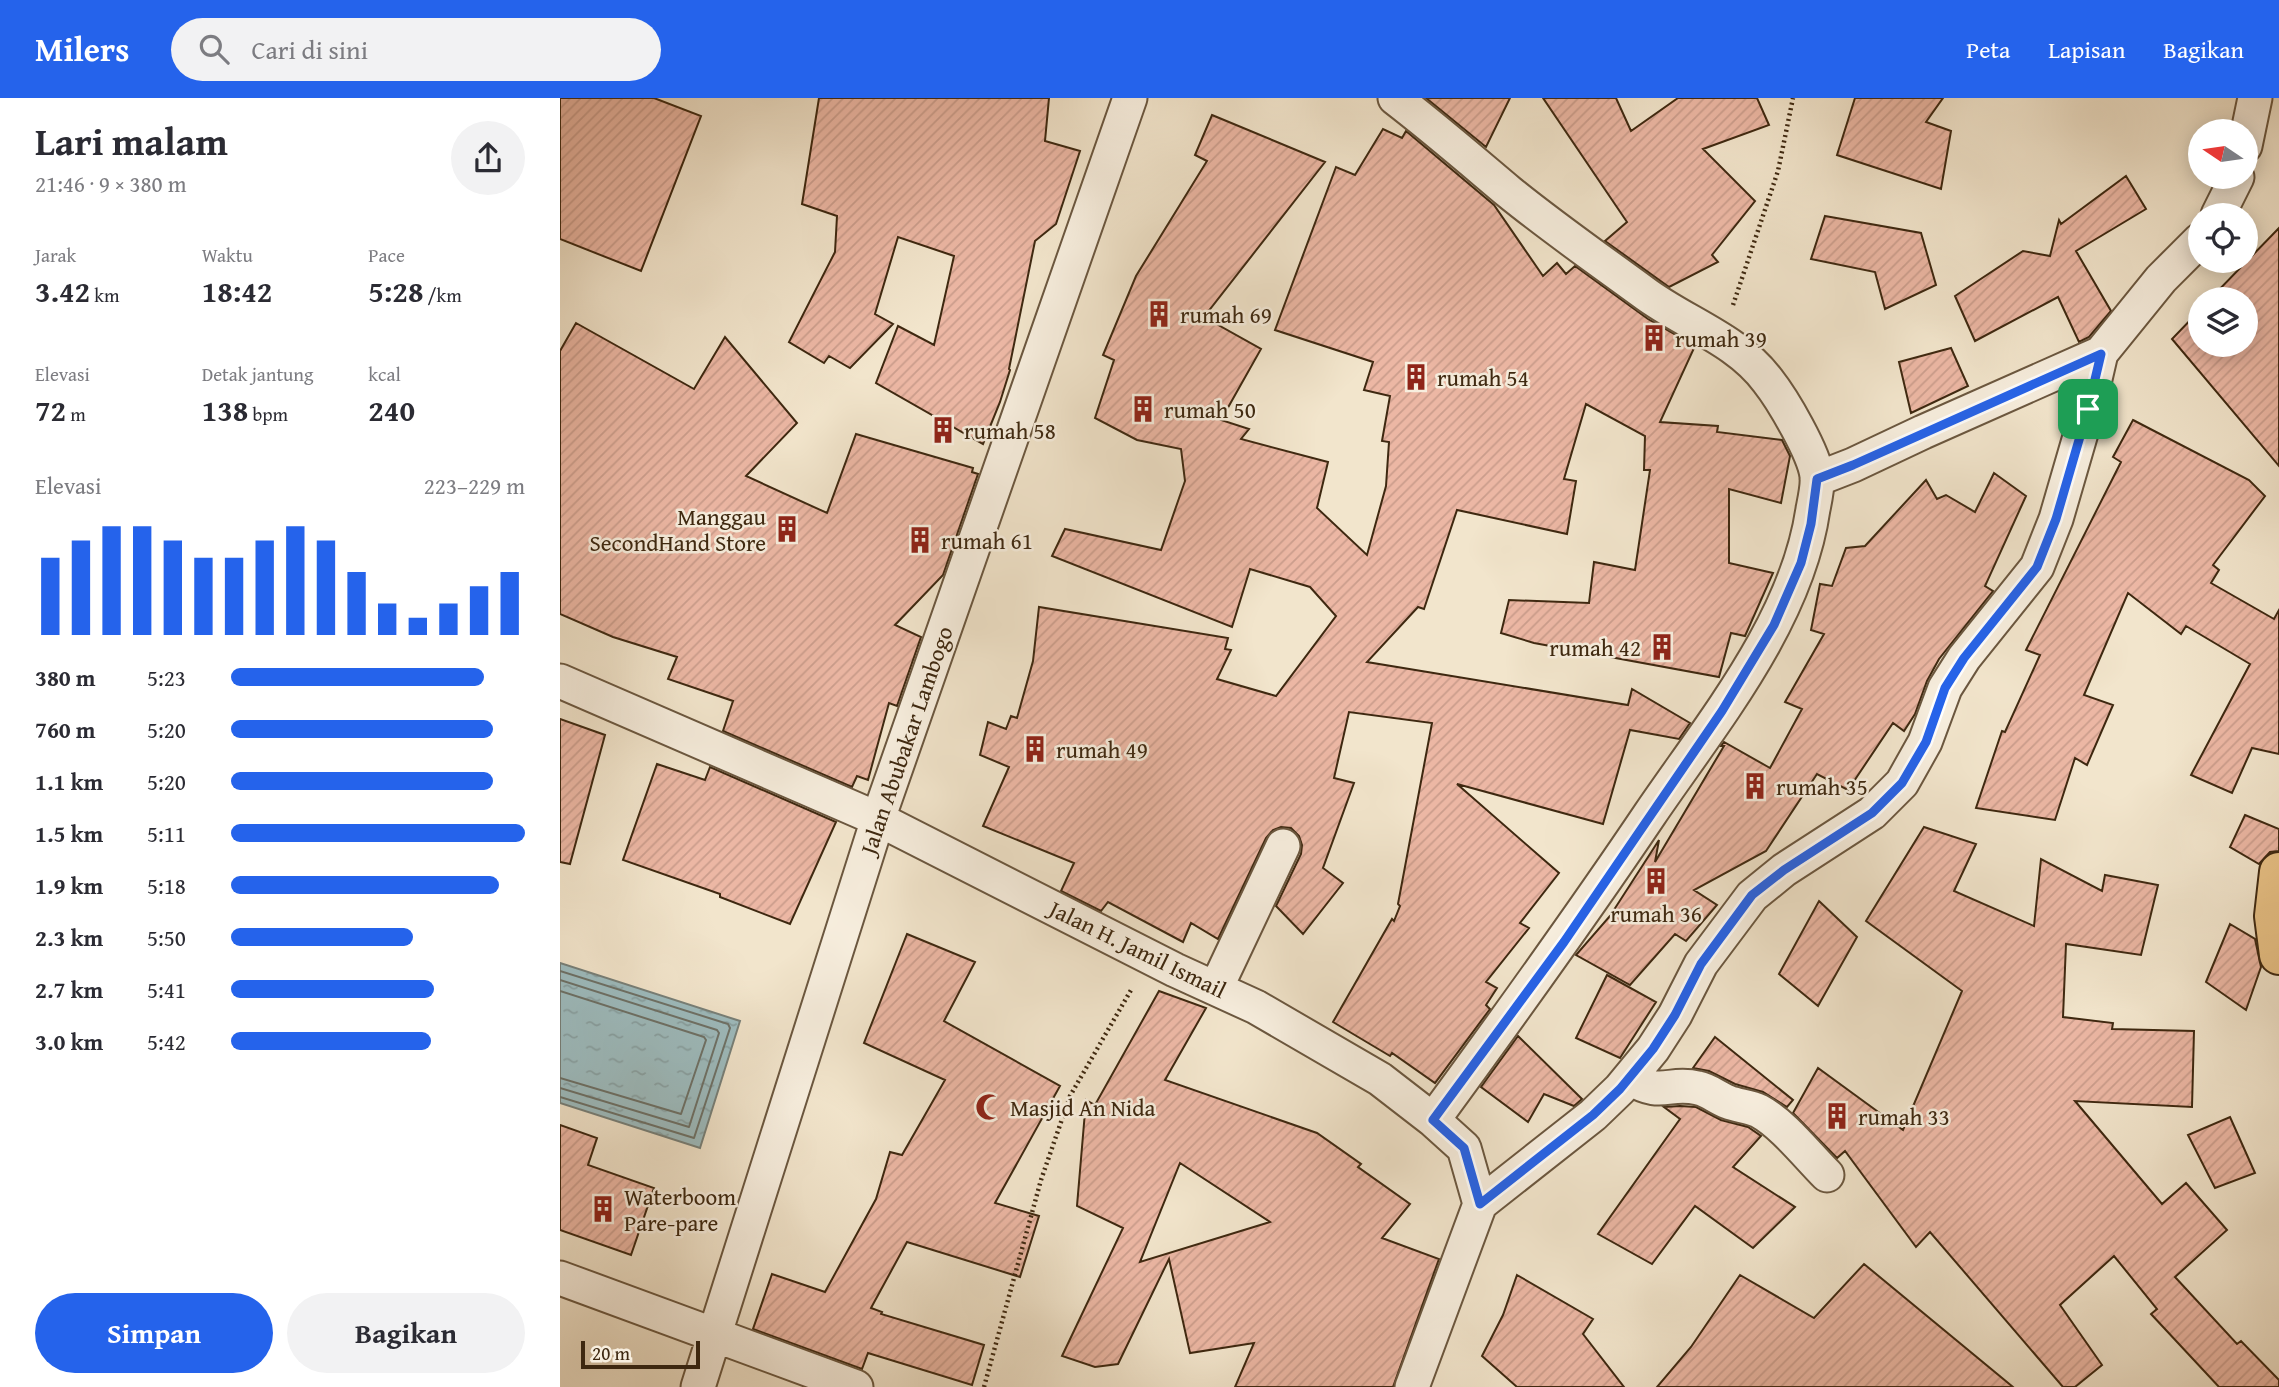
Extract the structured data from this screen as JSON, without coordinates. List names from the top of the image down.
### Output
{
  "streets": {
    "street": ["Jalan Abubakar Lambogo", "Jalan H. Jamil Ismail"]
  },
  "crossings": [
    ["Jalan Abubakar Lambogo", "Jalan H. Jamil Ismail"]
  ],
  "places": {
    "building": [
      "rumah 69",
      "rumah 39",
      "rumah 54",
      "rumah 50",
      "rumah 58",
      "Manggau SecondHand Store",
      "rumah 61",
      "rumah 42",
      "rumah 49",
      "rumah 35",
      "rumah 36",
      "rumah 33",
      "Waterboom Pare-pare"
    ],
    "mosque": ["Masjid An Nida"]
  },
  "scale_bar": "20 m",
  "north": "left",
  "page": {
    "header": "Milers",
    "search": "Cari di sini",
    "nav": ["Peta", "Lapisan", "Bagikan"],
    "heading": ["Lari malam", "21:46 · 9 × 380 m"],
    "stats": [
      ["Jarak", "3.42 km"],
      ["Waktu", "18:42"],
      ["Pace", "5:28 /km"],
      ["Elevasi", "72 m"],
      ["Detak jantung", "138 bpm"],
      ["kcal", "240"]
    ],
    "chart": ["Elevasi", "223–229 m"],
    "list": [
      {
        "name": "380 m",
        "note": "5:23"
      },
      {
        "name": "760 m",
        "note": "5:20"
      },
      {
        "name": "1.1 km",
        "note": "5:20"
      },
      {
        "name": "1.5 km",
        "note": "5:11"
      },
      {
        "name": "1.9 km",
        "note": "5:18"
      },
      {
        "name": "2.3 km",
        "note": "5:50"
      },
      {
        "name": "2.7 km",
        "note": "5:41"
      },
      {
        "name": "3.0 km",
        "note": "5:42"
      }
    ],
    "buttons": ["Simpan", "Bagikan"],
    "scale": "20 m"
  }
}
